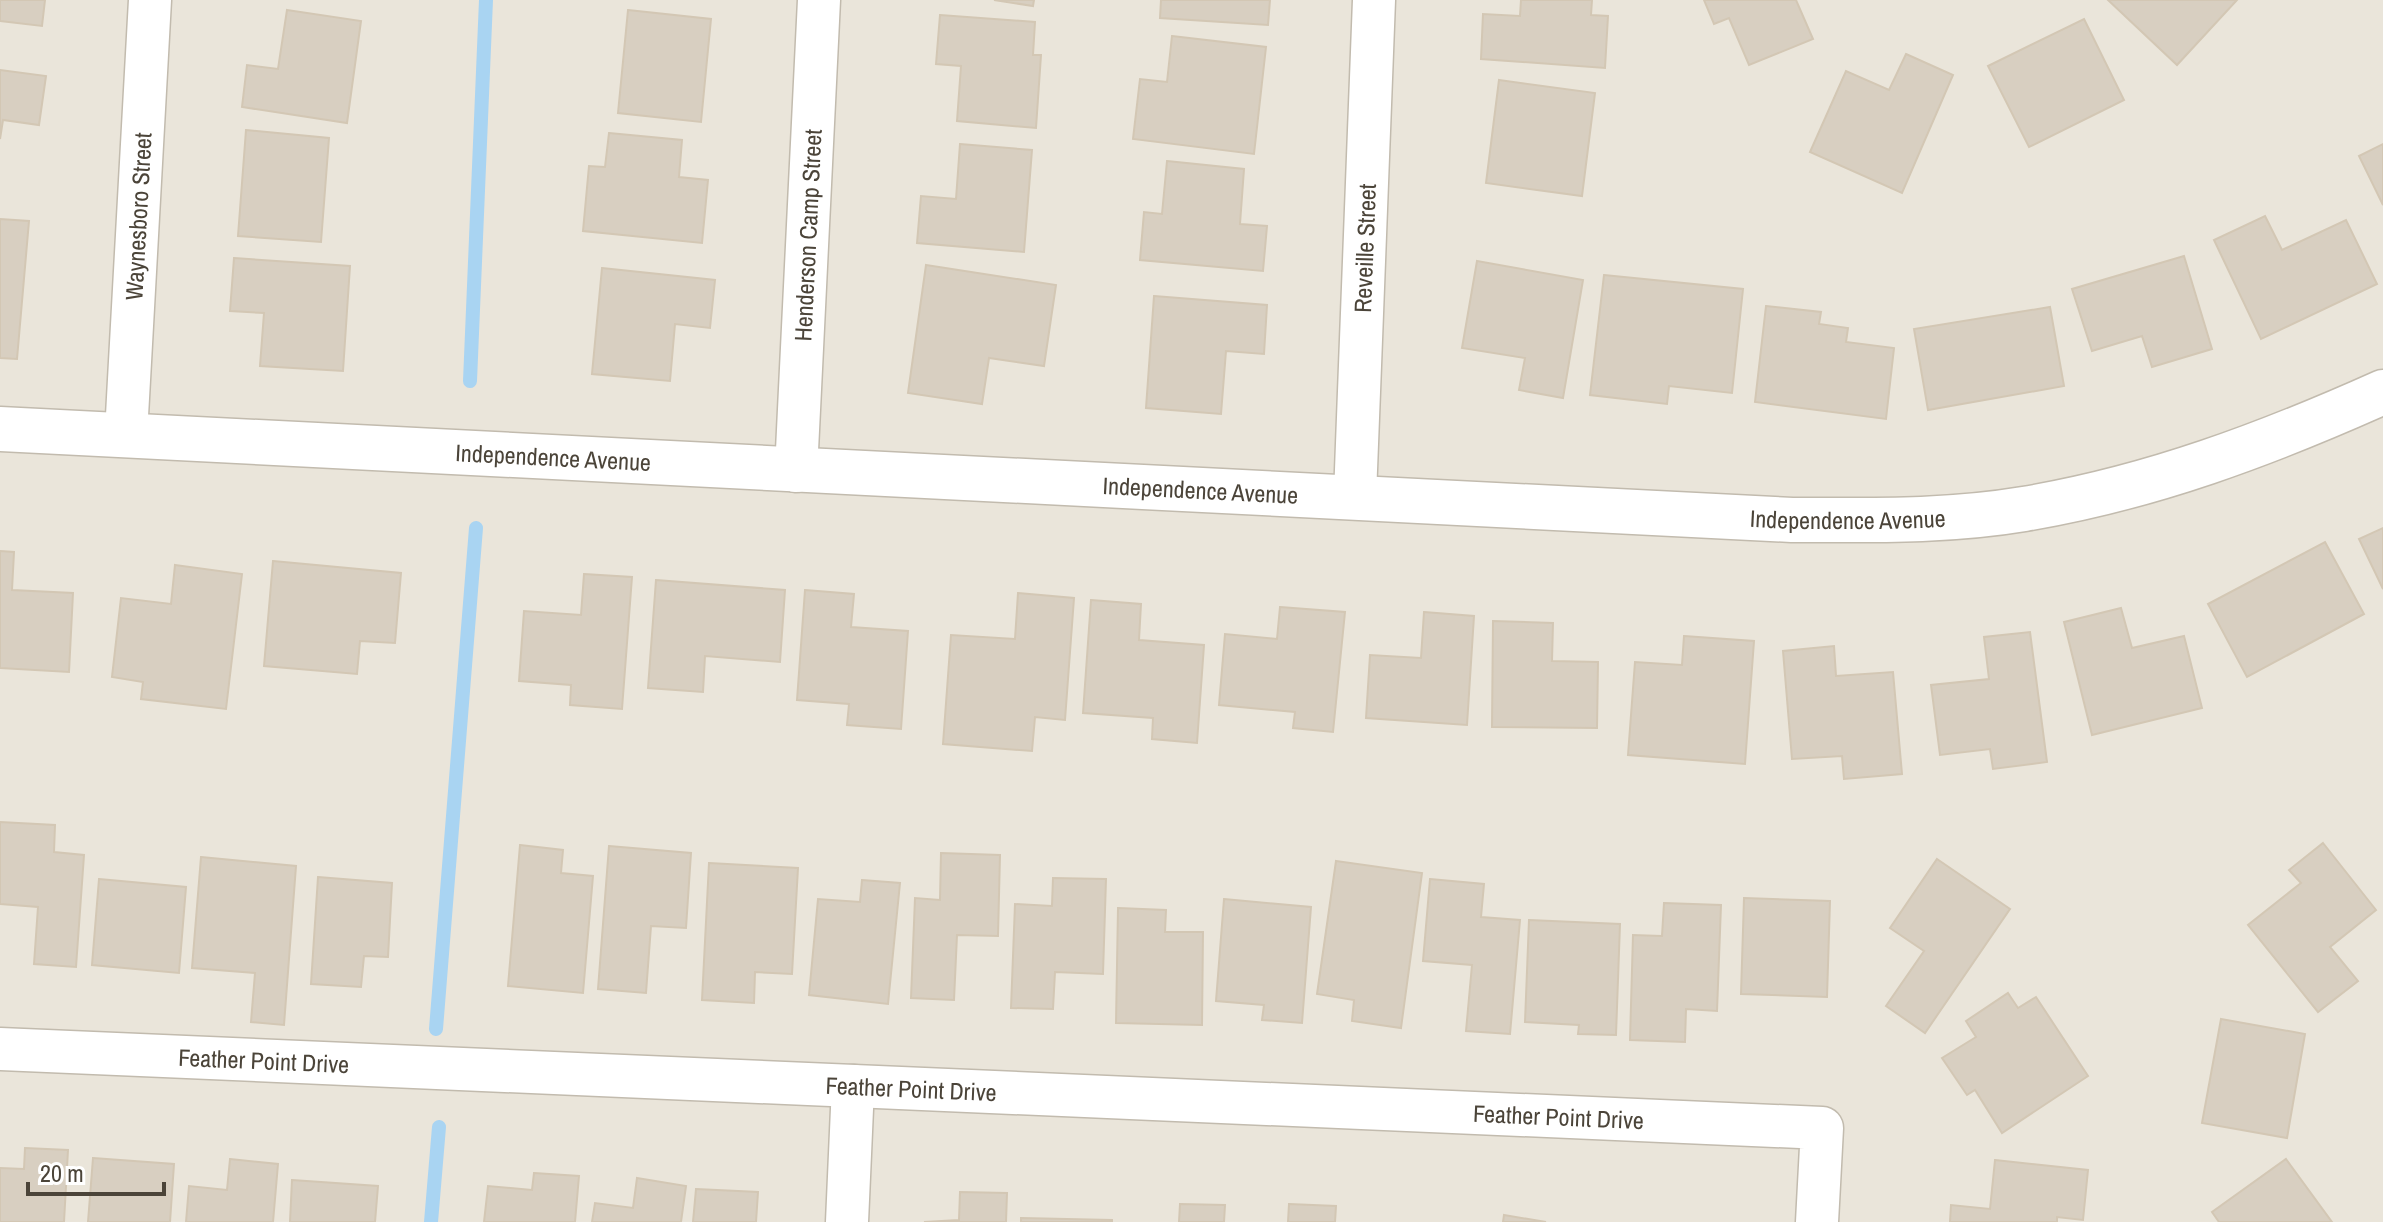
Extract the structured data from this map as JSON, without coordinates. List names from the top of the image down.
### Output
{
  "streets": {
    "street": [
      "Waynesboro Street",
      "Henderson Camp Street",
      "Reveille Street",
      "Independence Avenue",
      "Feather Point Drive"
    ]
  },
  "crossings": [
    ["Waynesboro Street", "Independence Avenue"],
    ["Henderson Camp Street", "Independence Avenue"],
    ["Reveille Street", "Independence Avenue"]
  ],
  "scale_bar": "20 m"
}
